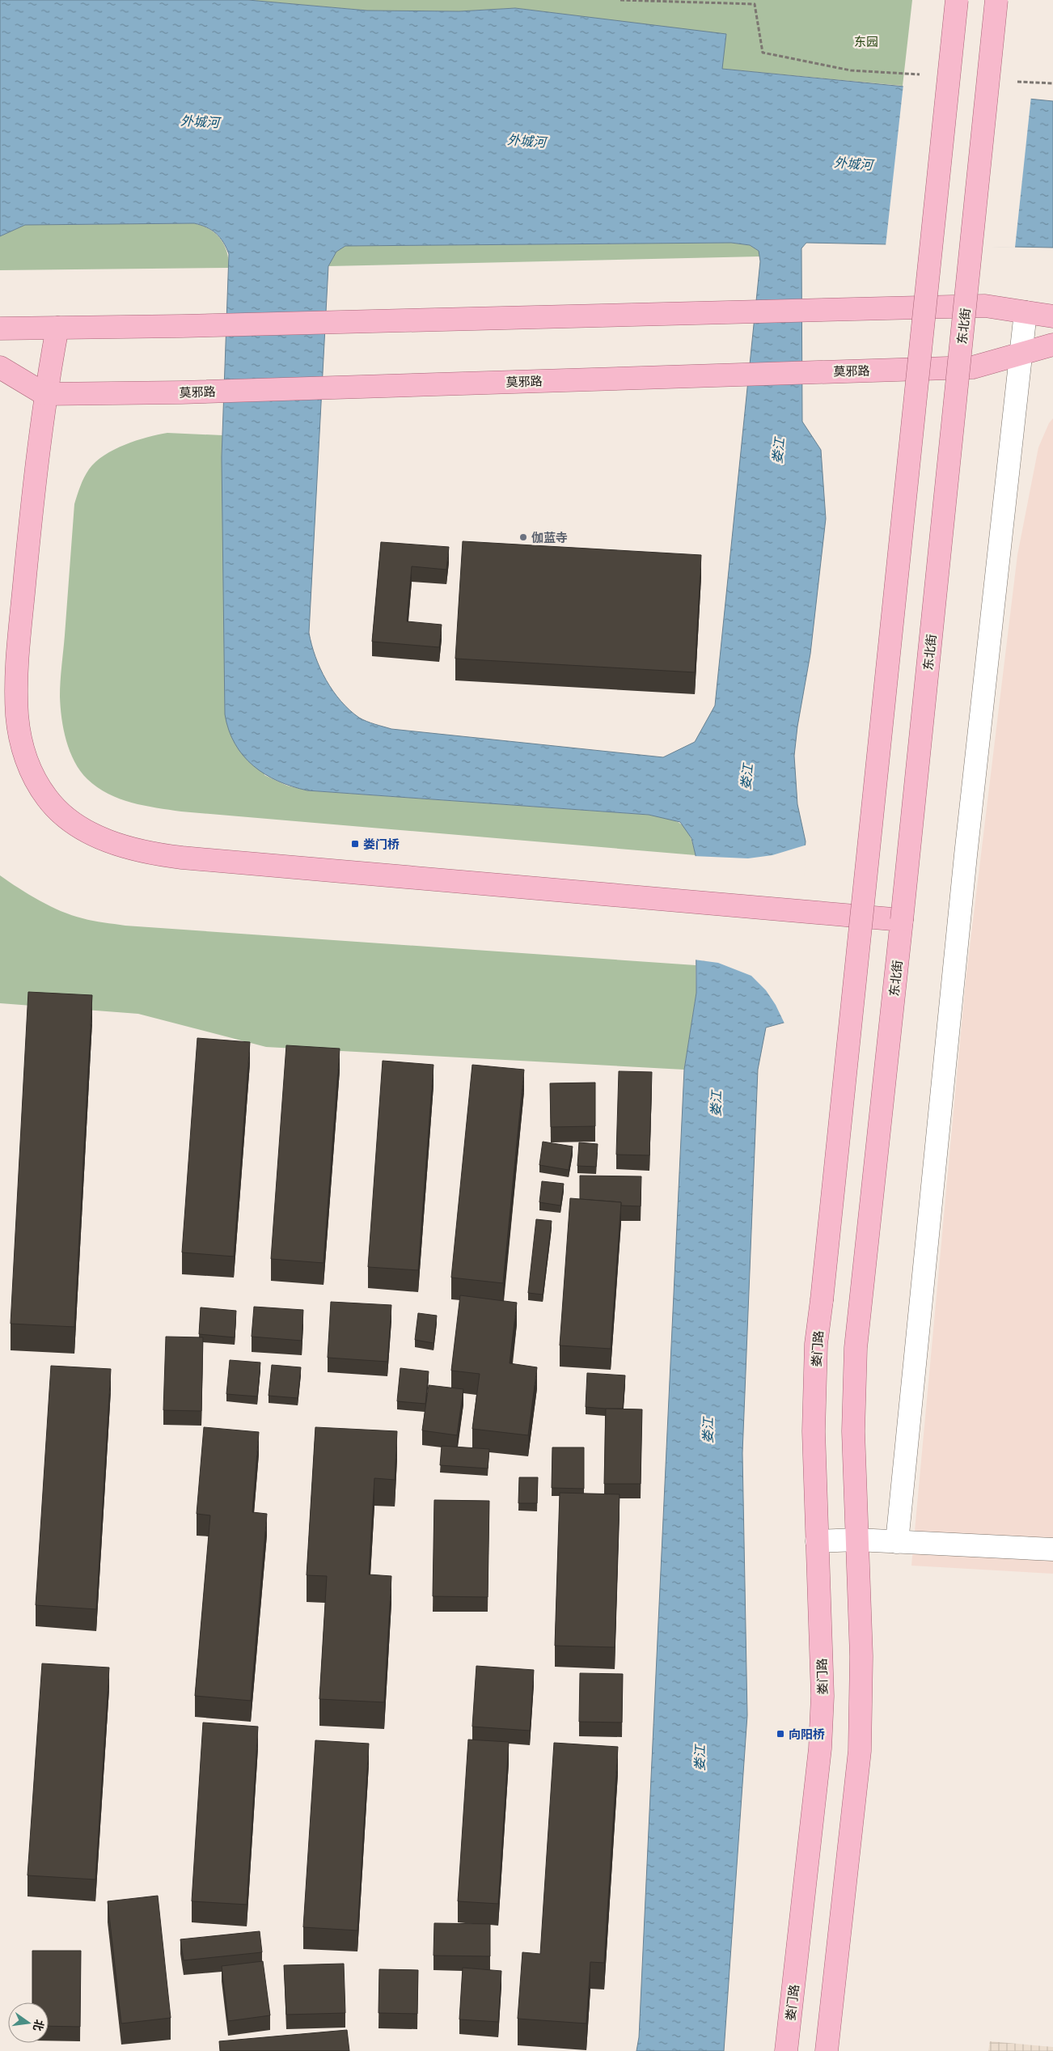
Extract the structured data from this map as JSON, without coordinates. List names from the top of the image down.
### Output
{
  "streets": {
    "main road": ["东北街", "莫邪路", "娄门路"]
  },
  "water": ["外城河", "娄江"],
  "parks": ["东园"],
  "places": {
    "other": ["伽蓝寺"],
    "transit": ["娄门桥", "向阳桥"]
  },
  "north": "right"
}
